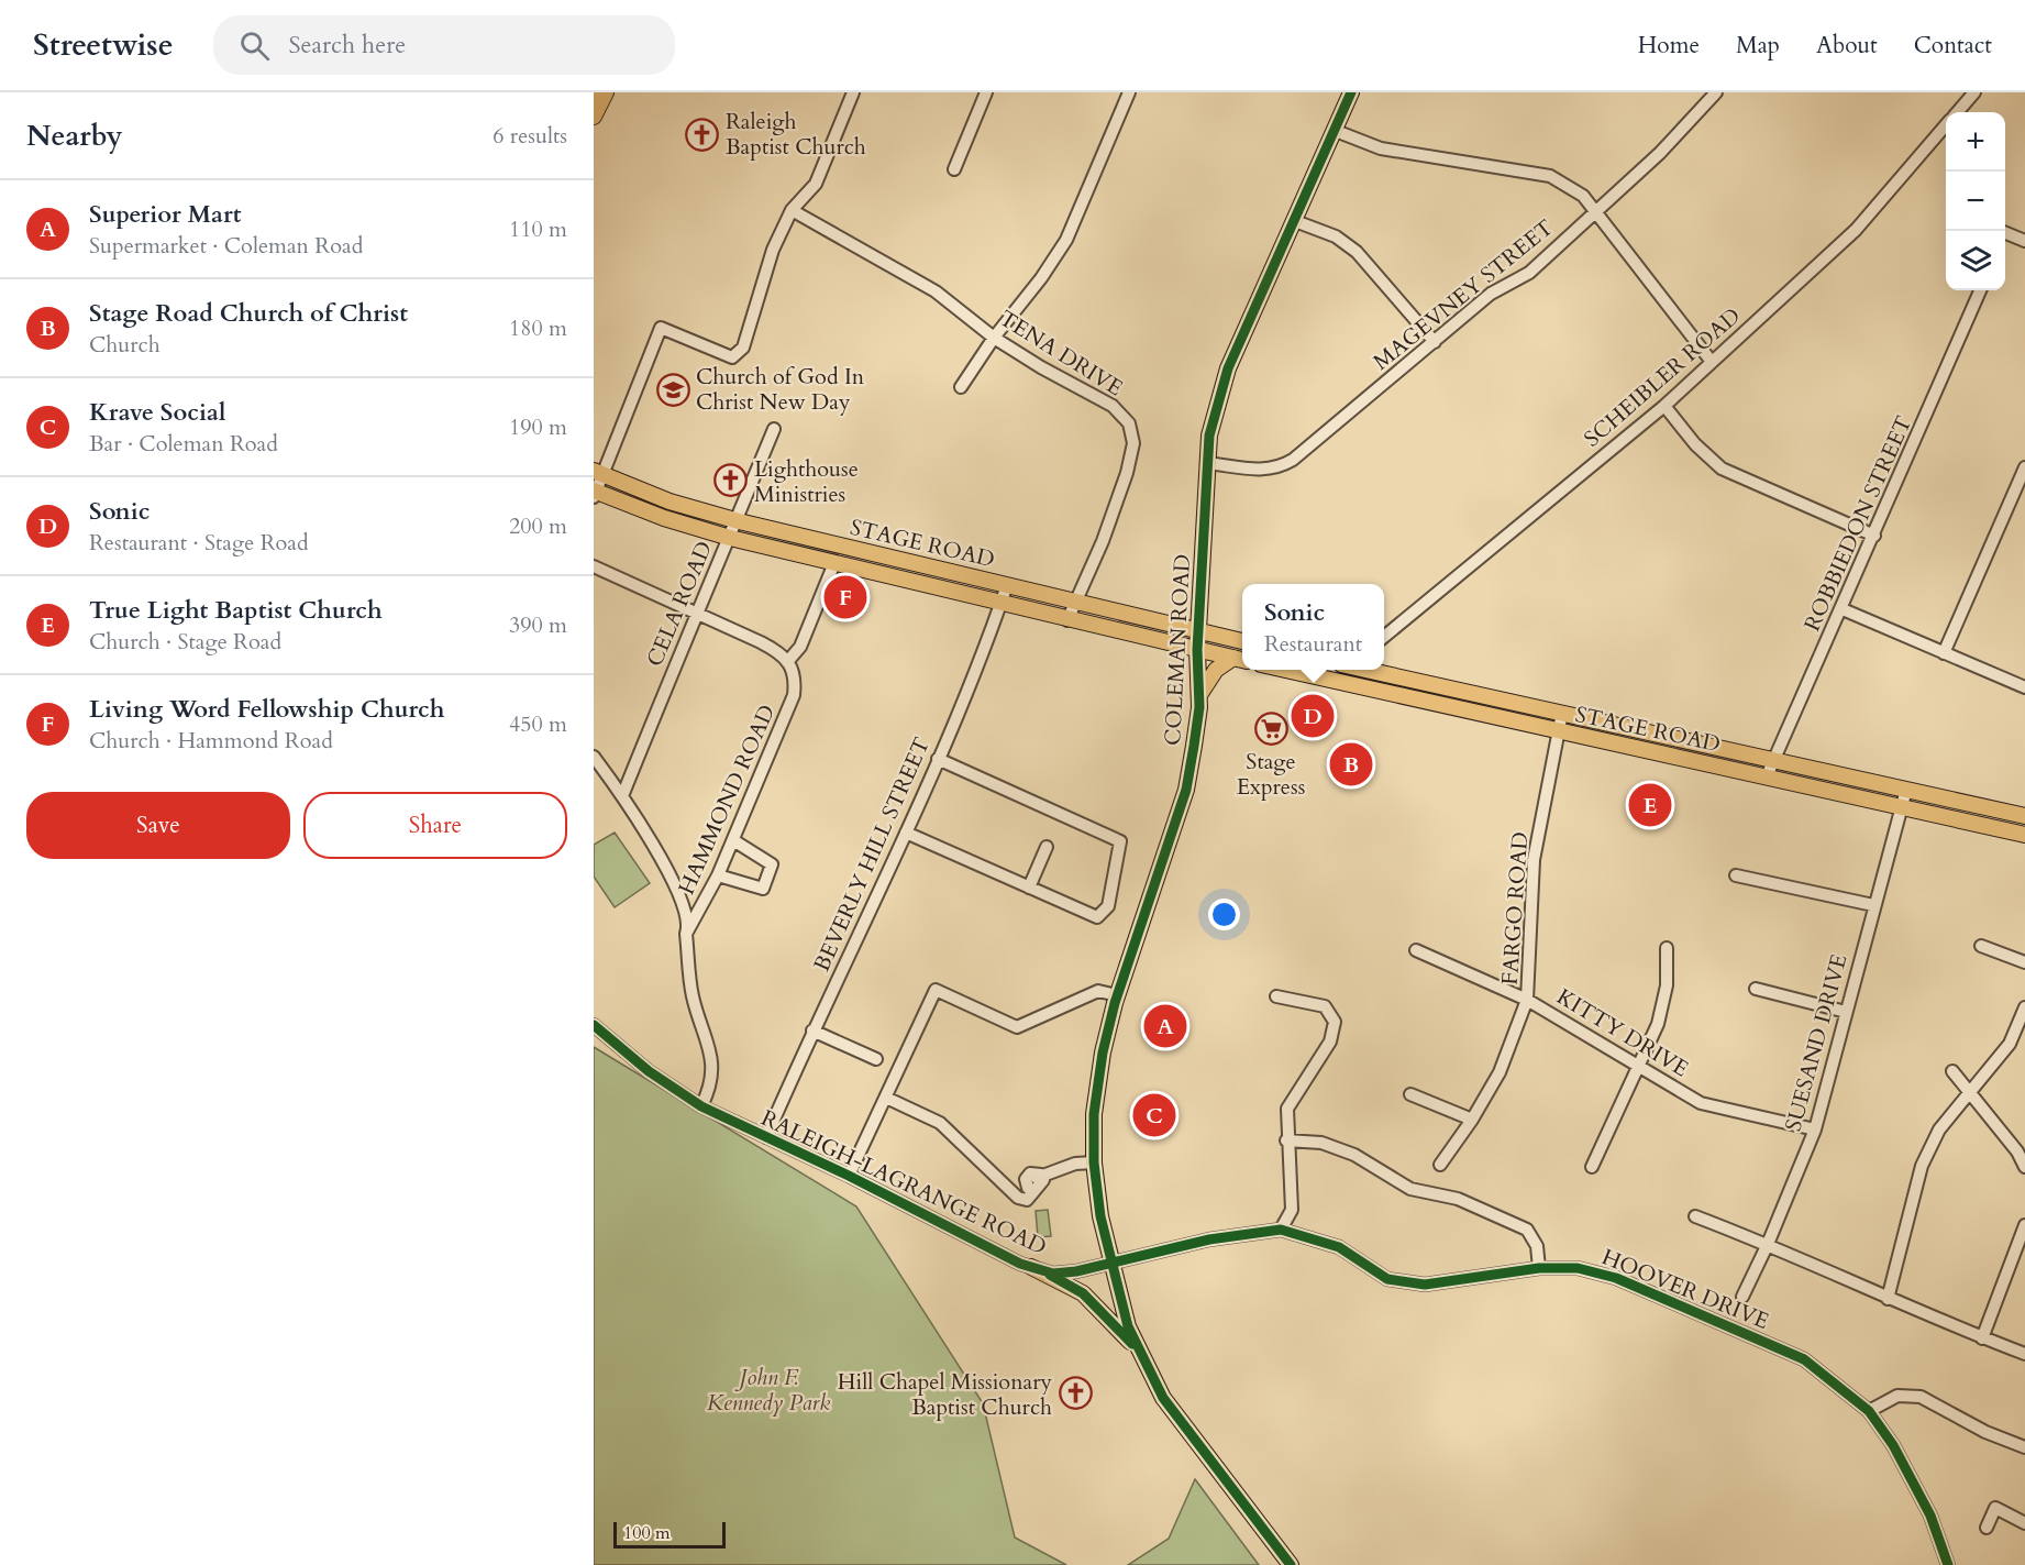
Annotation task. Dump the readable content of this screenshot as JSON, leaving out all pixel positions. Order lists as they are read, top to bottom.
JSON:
{
  "streets": {
    "main road": ["STAGE ROAD", "COLEMAN ROAD"],
    "street": [
      "MAGEVNEY STREET",
      "TENA DRIVE",
      "SCHEIBLER ROAD",
      "ROBBIEDON STREET",
      "CELA ROAD",
      "HAMMOND ROAD",
      "BEVERLY HILL STREET",
      "FARGO ROAD",
      "KITTY DRIVE",
      "SUESAND DRIVE",
      "RALEIGH-LAGRANGE ROAD",
      "HOOVER DRIVE"
    ]
  },
  "crossings": [
    ["MAGEVNEY STREET", "COLEMAN ROAD"],
    ["TENA DRIVE", "STAGE ROAD"],
    ["ROBBIEDON STREET", "STAGE ROAD"],
    ["STAGE ROAD", "CELA ROAD"],
    ["STAGE ROAD", "COLEMAN ROAD"],
    ["STAGE ROAD", "BEVERLY HILL STREET"],
    ["STAGE ROAD", "FARGO ROAD"],
    ["STAGE ROAD", "SUESAND DRIVE"],
    ["COLEMAN ROAD", "RALEIGH-LAGRANGE ROAD"],
    ["COLEMAN ROAD", "HOOVER DRIVE"],
    ["BEVERLY HILL STREET", "RALEIGH-LAGRANGE ROAD"],
    ["FARGO ROAD", "KITTY DRIVE"],
    ["KITTY DRIVE", "SUESAND DRIVE"],
    ["RALEIGH-LAGRANGE ROAD", "HOOVER DRIVE"]
  ],
  "parks": ["John F. Kennedy Park"],
  "places": {
    "church": ["Raleigh Baptist Church", "Lighthouse Ministries", "Hill Chapel Missionary Baptist Church"],
    "school or university": ["Church of God In Christ New Day"],
    "supermarket": ["Stage Express"]
  },
  "scale_bar": "100 m",
  "page": {
    "header": "Streetwise",
    "search": "Search here",
    "nav": [
      "Home",
      "Map",
      "About",
      "Contact"
    ],
    "heading": ["Nearby", "6 results"],
    "map_buttons": ["+", "−"],
    "list": [
      {
        "mark": "A",
        "name": "Superior Mart",
        "note": "Supermarket · Coleman Road",
        "value": "110 m"
      },
      {
        "mark": "B",
        "name": "Stage Road Church of Christ",
        "note": "Church",
        "value": "180 m"
      },
      {
        "mark": "C",
        "name": "Krave Social",
        "note": "Bar · Coleman Road",
        "value": "190 m"
      },
      {
        "mark": "D",
        "name": "Sonic",
        "note": "Restaurant · Stage Road",
        "value": "200 m"
      },
      {
        "mark": "E",
        "name": "True Light Baptist Church",
        "note": "Church · Stage Road",
        "value": "390 m"
      },
      {
        "mark": "F",
        "name": "Living Word Fellowship Church",
        "note": "Church · Hammond Road",
        "value": "450 m"
      }
    ],
    "pins": [
      "F",
      "D",
      "B",
      "E",
      "A",
      "C"
    ],
    "popup": ["Sonic", "Restaurant"],
    "buttons": ["Save", "Share"],
    "scale": "100 m"
  }
}
